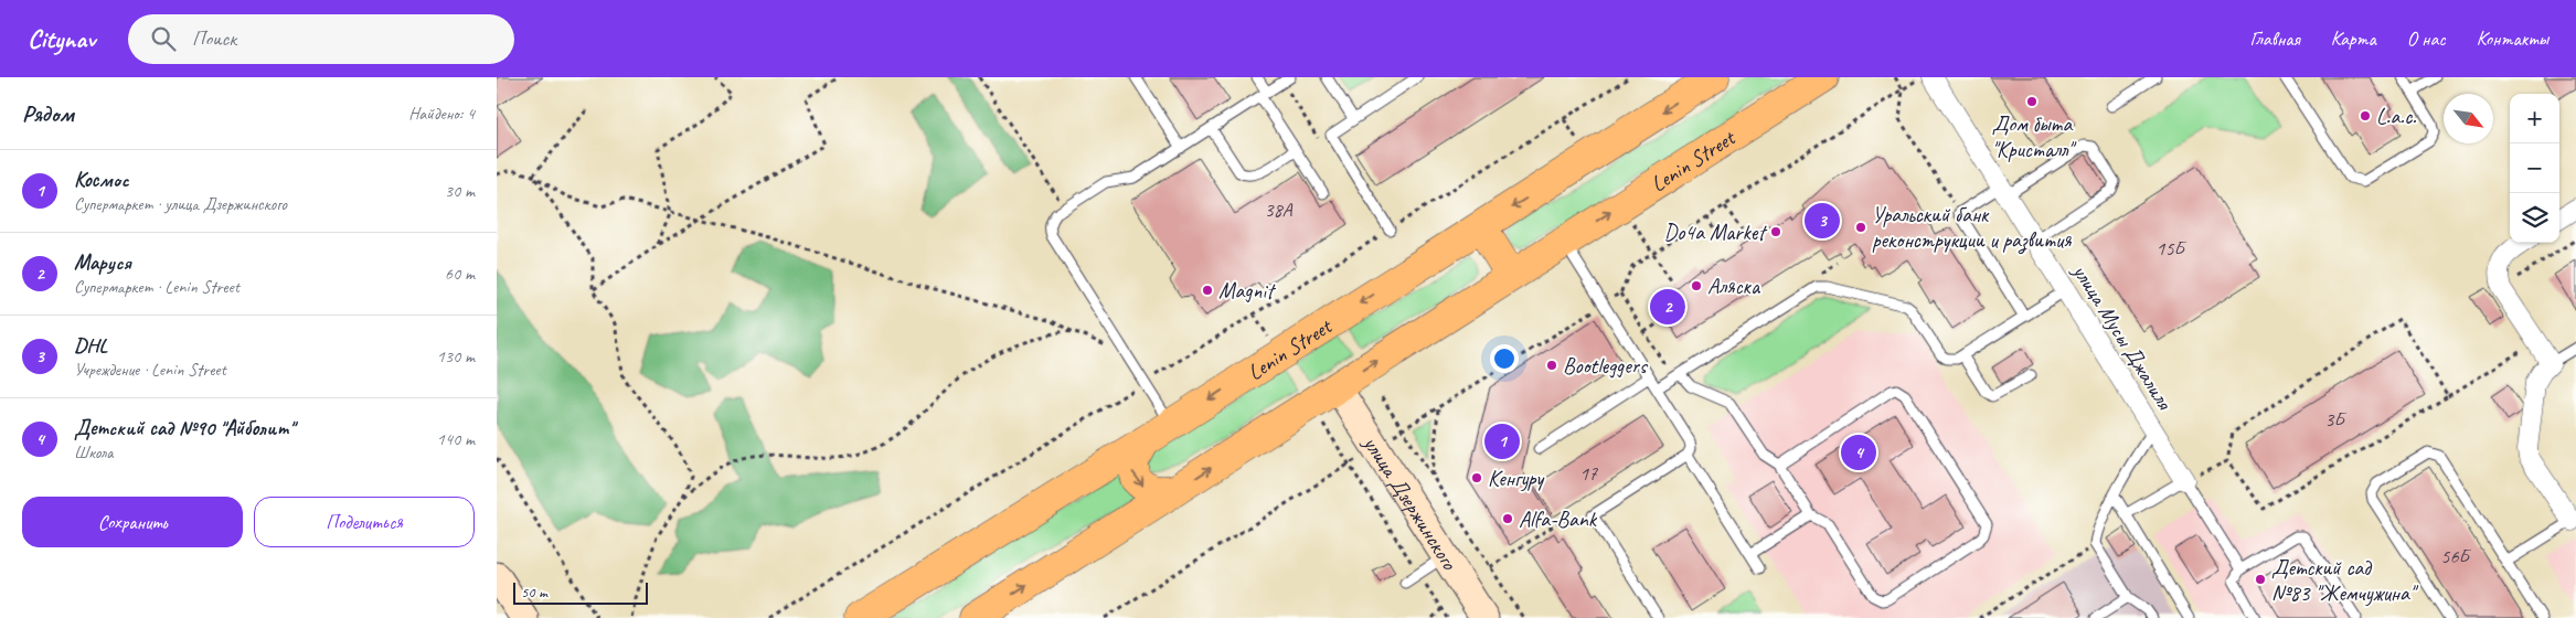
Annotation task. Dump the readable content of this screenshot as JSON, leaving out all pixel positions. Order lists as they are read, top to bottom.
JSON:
{
  "streets": {
    "main road": ["Lenin Street"],
    "street": ["улица Мусы Джалиля", "улица Дзержинского"]
  },
  "crossings": [
    ["Lenin Street", "улица Дзержинского"]
  ],
  "places": [
    "Дом быта \"Кристалл\"",
    "L.a.c.",
    "Уральский банк реконструкции и развития",
    "Do4a Market",
    "Аляска",
    "Magnit",
    "Bootleggers",
    "Кенгуру",
    "Alfa-Bank",
    "Детский сад №83 \"Жемчужина\""
  ],
  "house_numbers": [
    "38А",
    "15Б",
    "3Б",
    "17",
    "56Б"
  ],
  "scale_bar": "50 m",
  "north": "bottom right",
  "page": {
    "header": "Citynav",
    "search": "Поиск",
    "nav": [
      "Главная",
      "Карта",
      "О нас",
      "Контакты"
    ],
    "heading": ["Рядом", "Найдено: 4"],
    "map_buttons": ["+", "−"],
    "list": [
      {
        "mark": "1",
        "name": "Космос",
        "note": "Супермаркет · улица Дзержинского",
        "value": "30 m"
      },
      {
        "mark": "2",
        "name": "Маруся",
        "note": "Супермаркет · Lenin Street",
        "value": "60 m"
      },
      {
        "mark": "3",
        "name": "DHL",
        "note": "Учреждение · Lenin Street",
        "value": "130 m"
      },
      {
        "mark": "4",
        "name": "Детский сад №90 \"Айболит\"",
        "note": "Школа",
        "value": "140 m"
      }
    ],
    "pins": [
      "3",
      "2",
      "1",
      "4"
    ],
    "buttons": ["Сохранить", "Поделиться"],
    "scale": "50 m"
  }
}
